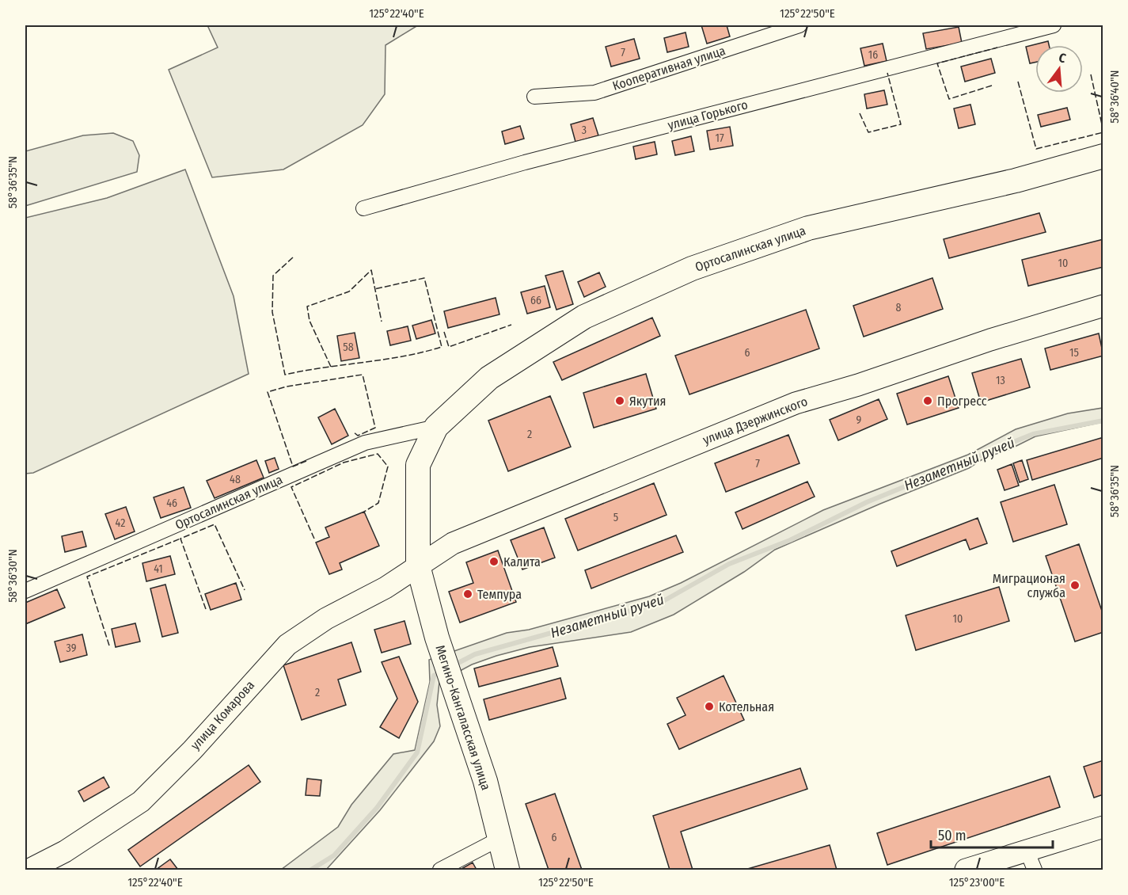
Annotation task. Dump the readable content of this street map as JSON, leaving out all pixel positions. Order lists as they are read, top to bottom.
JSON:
{
  "streets": {
    "main road": ["Ортосалинская улица", "Мегино-Кангаласская улица"],
    "street": [
      "Кооперативная улица",
      "улица Горького",
      "улица Дзержинского",
      "улица Комарова"
    ]
  },
  "crossings": [
    ["Ортосалинская улица", "улица Дзержинского"],
    ["Ортосалинская улица", "улица Комарова"],
    ["Ортосалинская улица", "Мегино-Кангаласская улица"],
    ["улица Дзержинского", "улица Комарова"],
    ["улица Дзержинского", "Мегино-Кангаласская улица"],
    ["улица Комарова", "Мегино-Кангаласская улица"]
  ],
  "water": ["Незаметный ручей"],
  "places": [
    "Якутия",
    "Прогресс",
    "Калита",
    "Миграционая служба",
    "Темпура",
    "Котельная"
  ],
  "house_numbers": [
    "7",
    "16",
    "3",
    "17",
    "10",
    "66",
    "8",
    "58",
    "6",
    "15",
    "13",
    "9",
    "2",
    "7",
    "48",
    "46",
    "5",
    "42",
    "41",
    "10",
    "39",
    "2",
    "6"
  ],
  "scale_bar": "50 m",
  "north": "top",
  "coordinates": [
    "125°22'40\"E",
    "125°22'50\"E",
    "58°36'40\"N",
    "58°36'35\"N",
    "58°36'30\"N",
    "125°23'00\"E"
  ]
}
